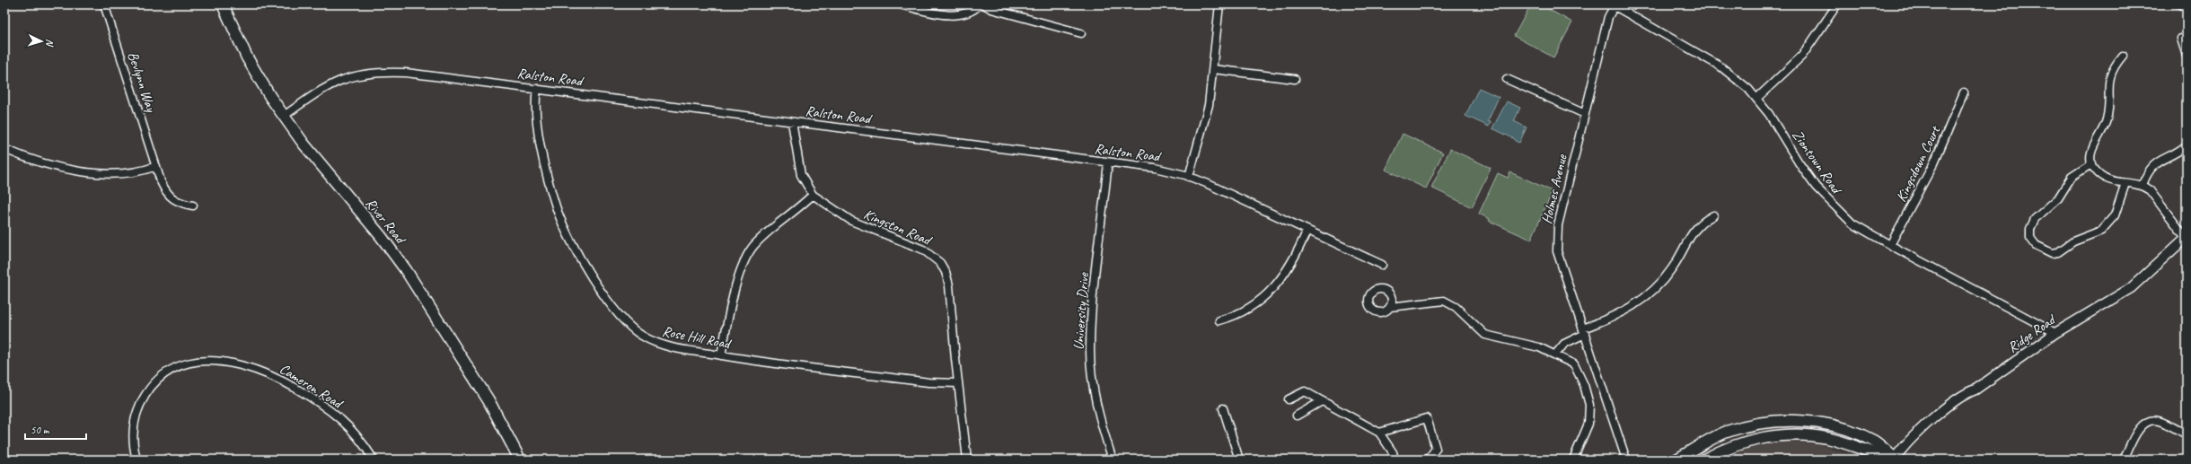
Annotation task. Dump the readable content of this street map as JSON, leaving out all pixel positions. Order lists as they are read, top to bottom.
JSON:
{
  "streets": {
    "main road": ["River Road"],
    "street": [
      "Ralston Road",
      "Bevlynn Way",
      "Ziontown Road",
      "Kingsdown Court",
      "Holmes Avenue",
      "Kingston Road",
      "University Drive",
      "Ridge Road",
      "Rose Hill Road",
      "Cameron Road"
    ]
  },
  "crossings": [
    ["Ralston Road", "River Road"],
    ["Ralston Road", "Kingston Road"],
    ["Ralston Road", "University Drive"],
    ["Ralston Road", "Rose Hill Road"],
    ["Ziontown Road", "Kingsdown Court"],
    ["Ziontown Road", "Holmes Avenue"],
    ["Ziontown Road", "Ridge Road"],
    ["Kingston Road", "Rose Hill Road"]
  ],
  "scale_bar": "50 m",
  "north": "right"
}
